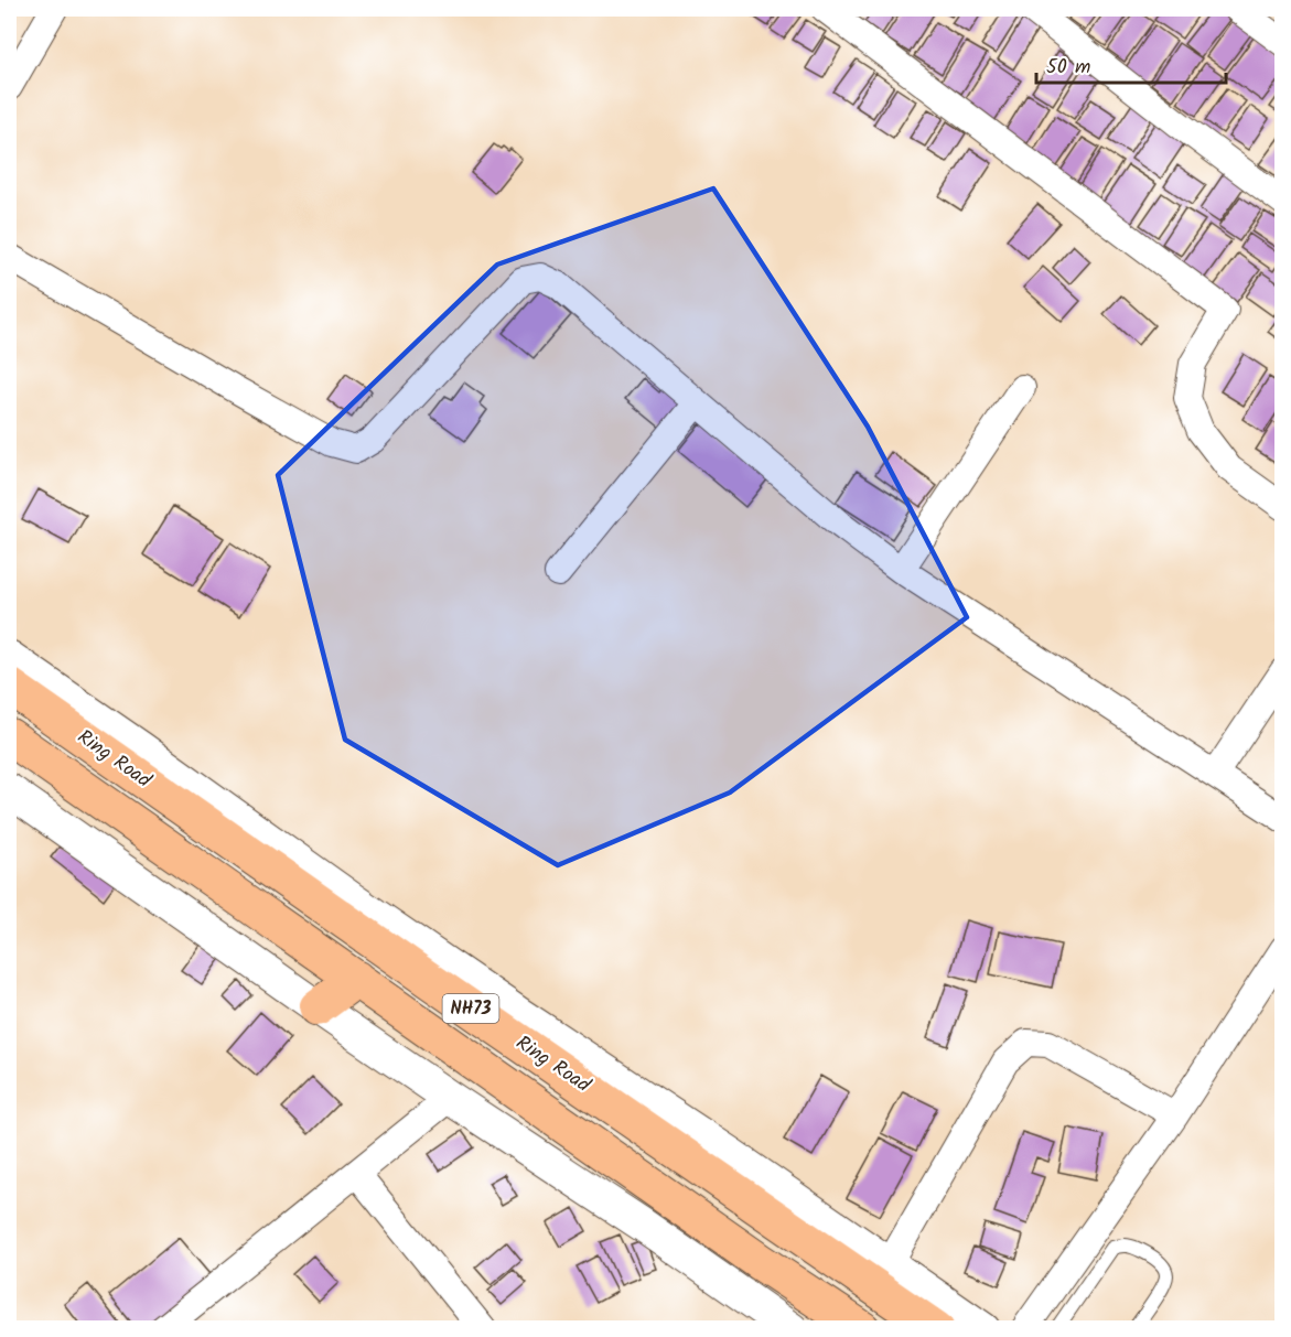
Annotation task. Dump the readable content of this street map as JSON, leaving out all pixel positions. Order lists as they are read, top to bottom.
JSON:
{
  "streets": {
    "highway": ["Ring Road", "NH73"]
  },
  "scale_bar": "50 m"
}
